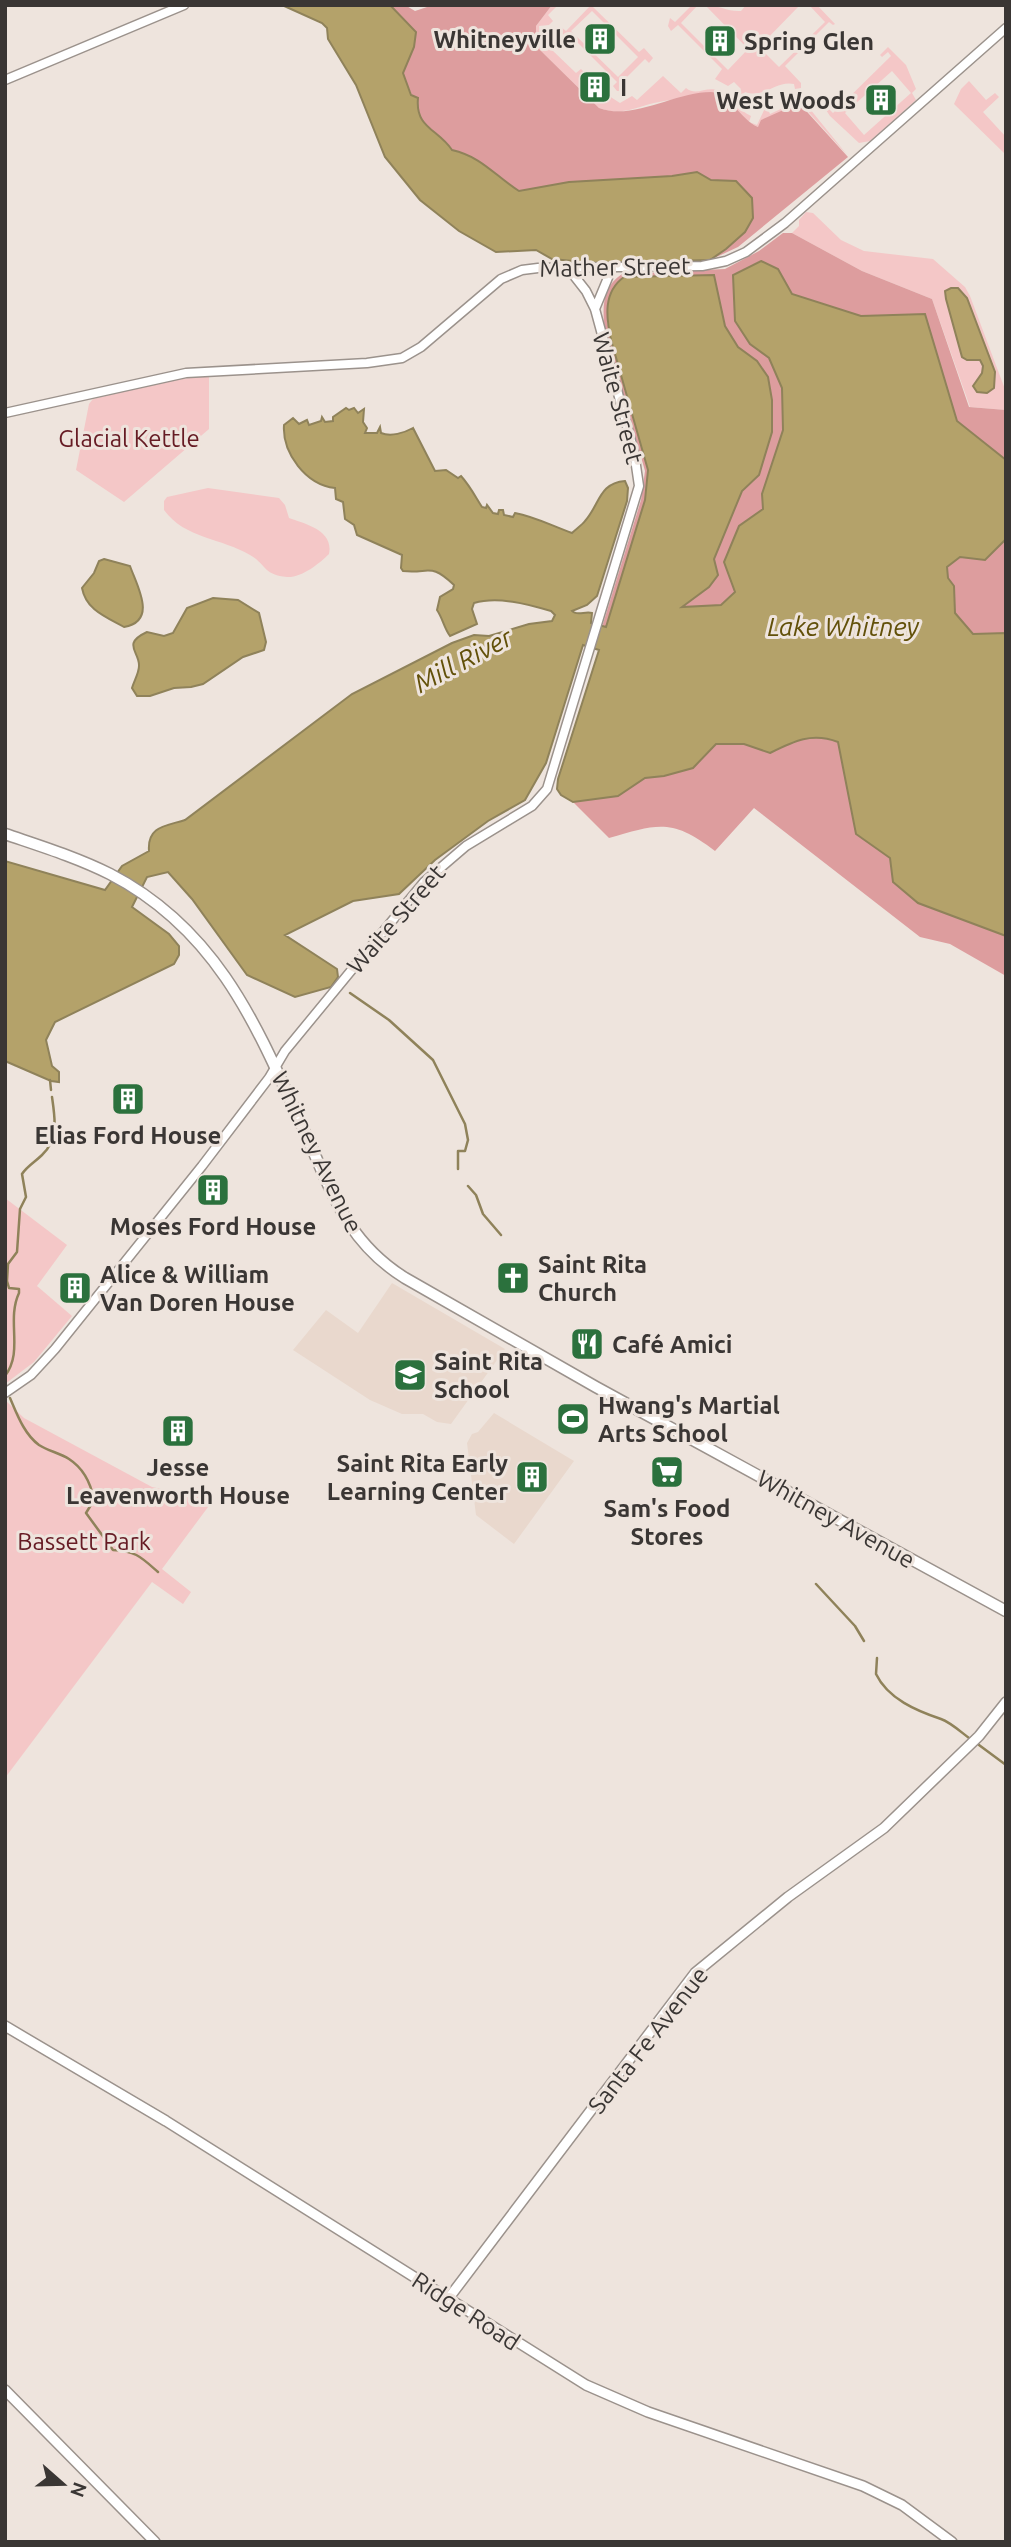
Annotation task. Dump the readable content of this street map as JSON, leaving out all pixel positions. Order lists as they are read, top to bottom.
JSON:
{
  "streets": {
    "main road": ["Whitney Avenue", "Santa Fe Avenue", "Ridge Road"],
    "street": ["Mather Street", "Waite Street"]
  },
  "crossings": [
    ["Mather Street", "Waite Street"],
    ["Waite Street", "Whitney Avenue"],
    ["Santa Fe Avenue", "Ridge Road"]
  ],
  "water": ["Lake Whitney", "Mill River"],
  "parks": ["Glacial Kettle", "Bassett Park"],
  "places": {
    "building": [
      "Whitneyville",
      "Spring Glen",
      "I",
      "West Woods",
      "Elias Ford House",
      "Moses Ford House",
      "Alice & William Van Doren House",
      "Jesse Leavenworth House",
      "Saint Rita Early Learning Center"
    ],
    "church": ["Saint Rita Church"],
    "restaurant": ["Café Amici"],
    "school or university": ["Saint Rita School"],
    "sports": ["Hwang's Martial Arts School"],
    "supermarket": ["Sam's Food Stores"]
  },
  "north": "right"
}
